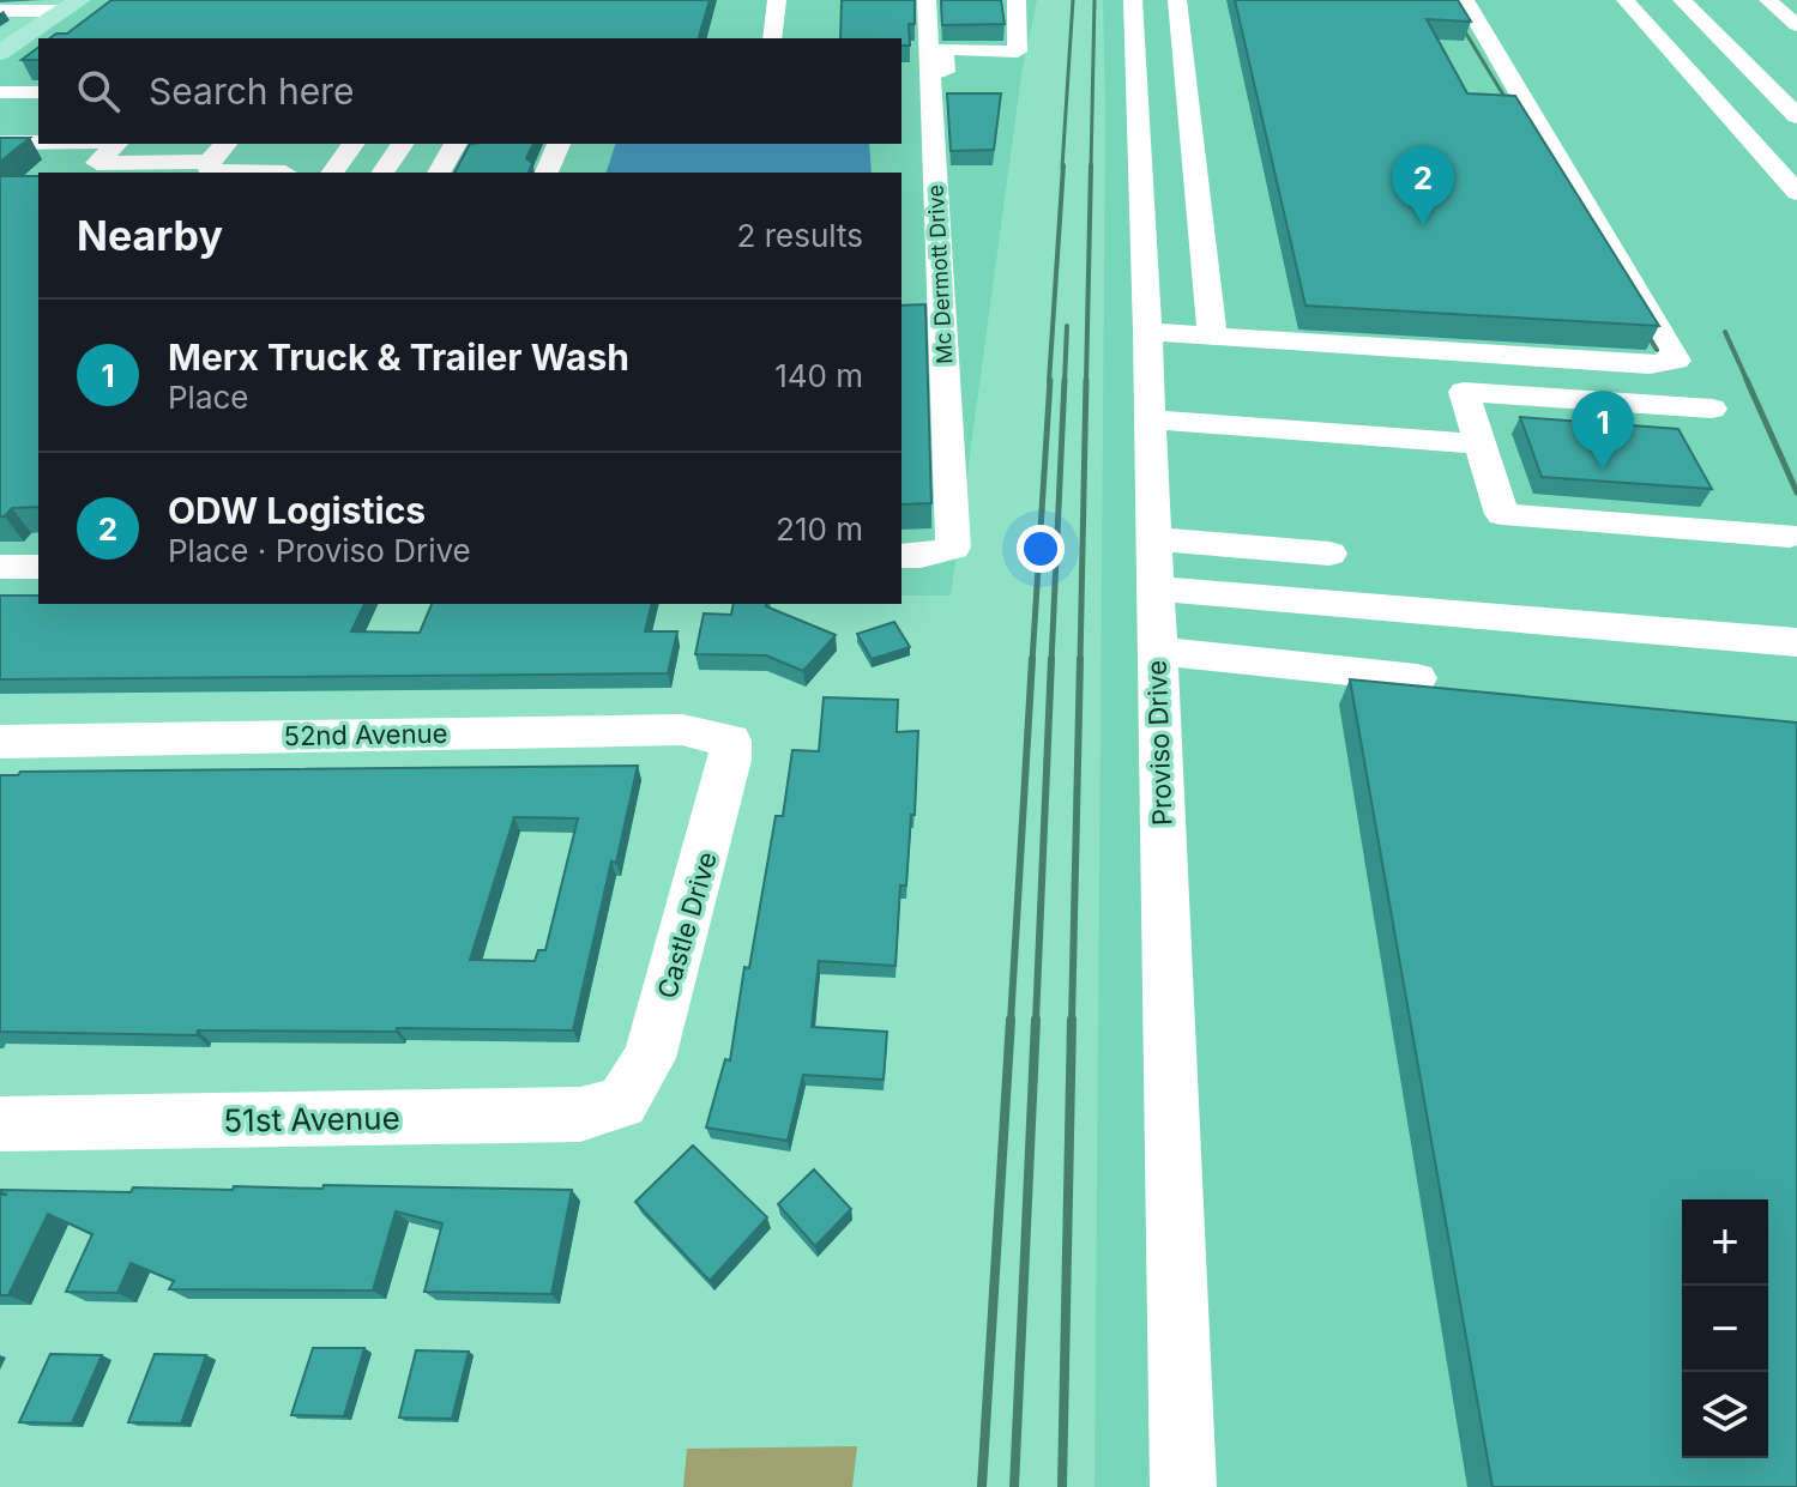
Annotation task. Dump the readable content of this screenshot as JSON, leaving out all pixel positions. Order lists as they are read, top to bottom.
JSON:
{
  "streets": {
    "street": [
      "Mc Dermott Drive",
      "52nd Avenue",
      "Proviso Drive",
      "Castle Drive",
      "51st Avenue"
    ]
  },
  "crossings": [
    ["52nd Avenue", "Castle Drive"],
    ["Castle Drive", "51st Avenue"]
  ],
  "page": {
    "search": "Search here",
    "pins": ["2", "1"],
    "heading": ["Nearby", "2 results"],
    "list": [
      {
        "mark": "1",
        "name": "Merx Truck & Trailer Wash",
        "note": "Place",
        "value": "140 m"
      },
      {
        "mark": "2",
        "name": "ODW Logistics",
        "note": "Place · Proviso Drive",
        "value": "210 m"
      }
    ],
    "map_buttons": ["+", "−"]
  }
}
